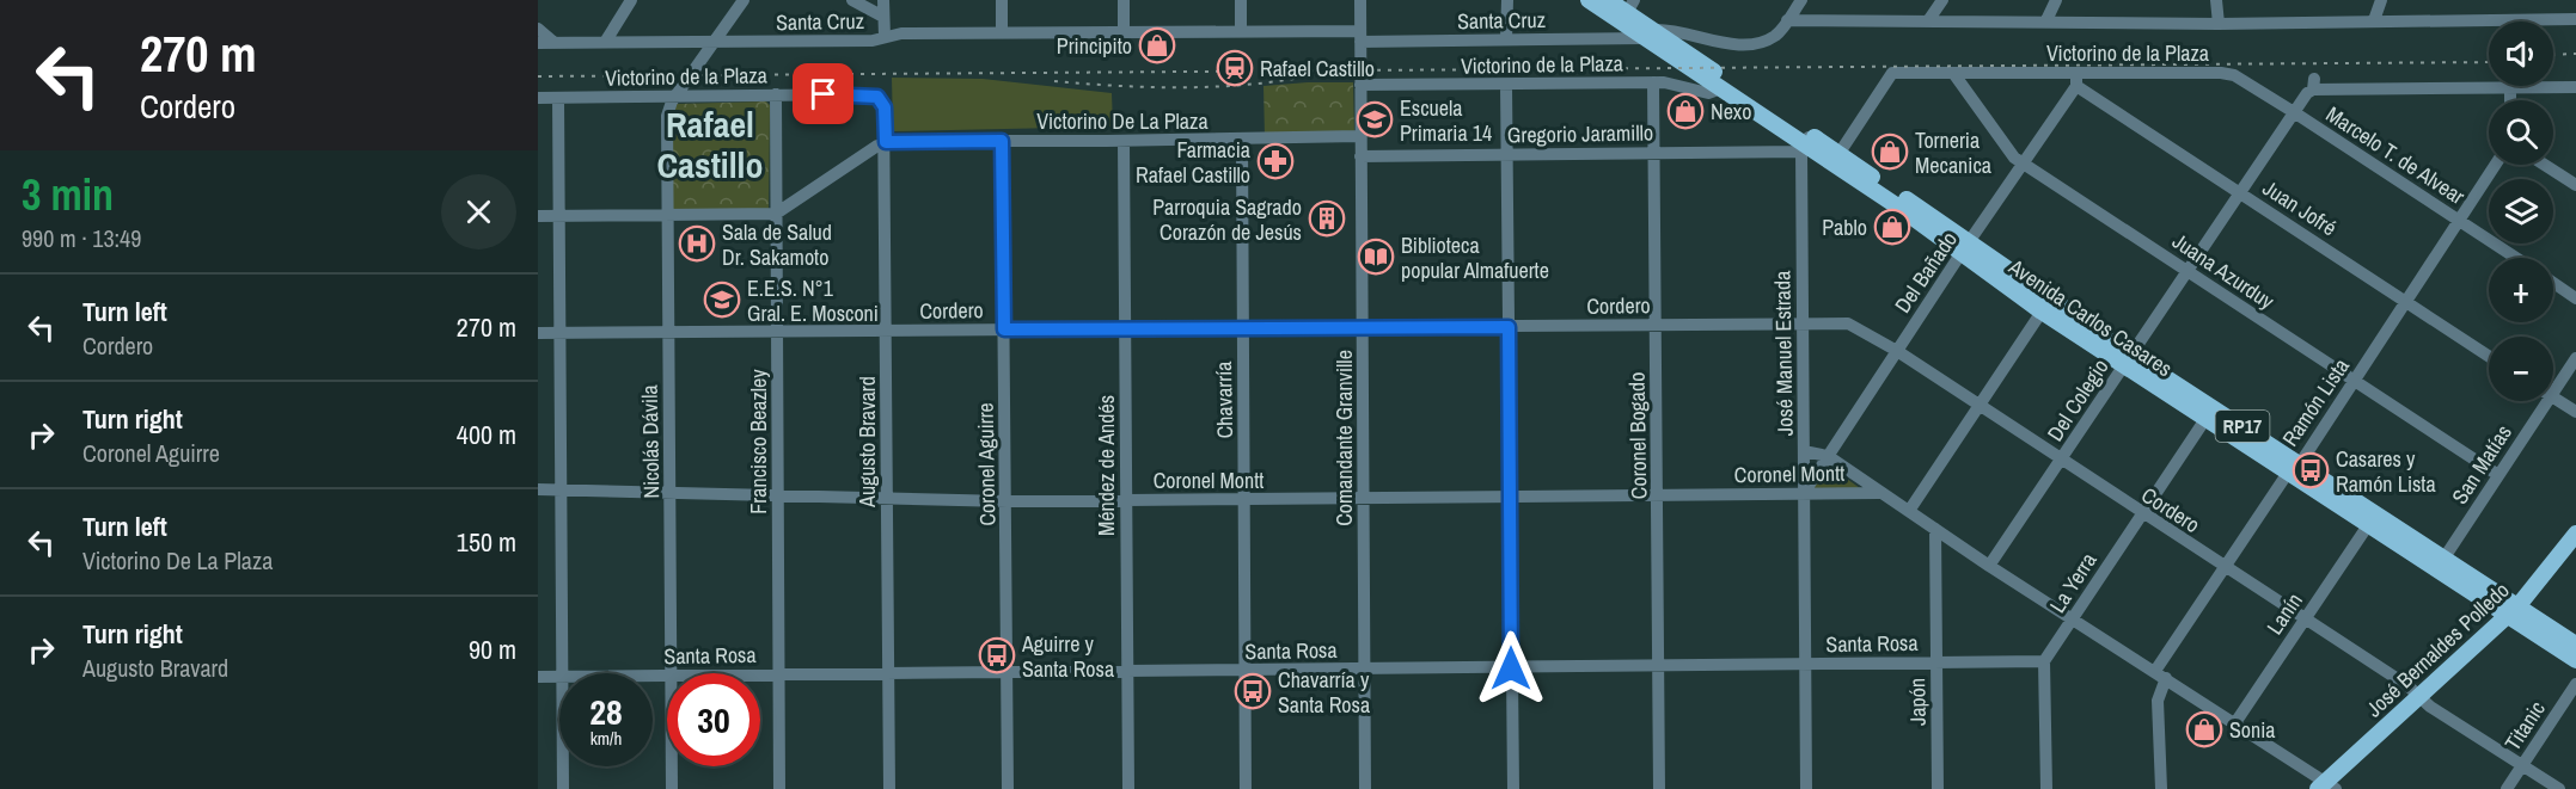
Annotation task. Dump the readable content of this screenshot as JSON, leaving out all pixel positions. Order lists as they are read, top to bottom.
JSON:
{
  "streets": {
    "main road": ["Avenida Carlos Casares", "RP17", "José Bernaldes Polledo"],
    "street": [
      "Santa Cruz",
      "Victorino de la Plaza",
      "Victorino De La Plaza",
      "Gregorio Jaramillo",
      "Marcelo T. de Alvear",
      "Juan Jofré",
      "Juana Azurduy",
      "Del Bañado",
      "Cordero",
      "José Manuel Estrada",
      "Chavarría",
      "Del Colegio",
      "Ramón Lista",
      "Coronel Bogado",
      "Comandante Granville",
      "Nicolás Dávila",
      "Francisco Beazley",
      "Augusto Bravard",
      "Coronel Aguirre",
      "San Matías",
      "Méndez de Andés",
      "Coronel Montt",
      "La Yerra",
      "Lanín",
      "Santa Rosa",
      "Japón",
      "Titanic"
    ]
  },
  "crossings": [
    ["Santa Cruz", "Avenida Carlos Casares"],
    ["Santa Cruz", "Comandante Granville"],
    ["Victorino de la Plaza", "Marcelo T. de Alvear"],
    ["Victorino de la Plaza", "Juan Jofré"],
    ["Victorino de la Plaza", "Juana Azurduy"],
    ["Victorino de la Plaza", "Del Bañado"],
    ["Victorino de la Plaza", "Avenida Carlos Casares"],
    ["Victorino de la Plaza", "Coronel Bogado"],
    ["Victorino de la Plaza", "Comandante Granville"],
    ["Victorino de la Plaza", "Nicolás Dávila"],
    ["Victorino de la Plaza", "Francisco Beazley"],
    ["Victorino de la Plaza", "Augusto Bravard"],
    ["Victorino De La Plaza", "Chavarría"],
    ["Victorino De La Plaza", "Comandante Granville"],
    ["Victorino De La Plaza", "Augusto Bravard"],
    ["Victorino De La Plaza", "Coronel Aguirre"],
    ["Victorino De La Plaza", "Méndez de Andés"],
    ["Gregorio Jaramillo", "Avenida Carlos Casares"],
    ["Gregorio Jaramillo", "José Manuel Estrada"],
    ["Gregorio Jaramillo", "Coronel Bogado"],
    ["Gregorio Jaramillo", "Comandante Granville"],
    ["Marcelo T. de Alvear", "Del Colegio"],
    ["Marcelo T. de Alvear", "Ramón Lista"],
    ["Juan Jofré", "Del Bañado"],
    ["Juan Jofré", "Del Colegio"],
    ["Juan Jofré", "Ramón Lista"],
    ["Juana Azurduy", "Del Bañado"],
    ["Juana Azurduy", "Del Colegio"],
    ["Juana Azurduy", "Ramón Lista"],
    ["Juana Azurduy", "San Matías"],
    ["Del Bañado", "Cordero"],
    ["Del Bañado", "Avenida Carlos Casares"],
    ["Del Bañado", "José Manuel Estrada"],
    ["Del Bañado", "Coronel Montt"],
    ["Cordero", "José Manuel Estrada"],
    ["Cordero", "Chavarría"],
    ["Cordero", "Del Colegio"],
    ["Cordero", "Ramón Lista"],
    ["Cordero", "Coronel Bogado"],
    ["Cordero", "Comandante Granville"],
    ["Cordero", "Nicolás Dávila"],
    ["Cordero", "Francisco Beazley"],
    ["Cordero", "Augusto Bravard"],
    ["Cordero", "Coronel Aguirre"],
    ["Cordero", "Méndez de Andés"],
    ["Cordero", "La Yerra"],
    ["Cordero", "Lanín"],
    ["Cordero", "José Bernaldes Polledo"],
    ["Cordero", "Titanic"],
    ["Avenida Carlos Casares", "José Manuel Estrada"],
    ["Avenida Carlos Casares", "Del Colegio"],
    ["Avenida Carlos Casares", "Ramón Lista"],
    ["Avenida Carlos Casares", "San Matías"],
    ["Avenida Carlos Casares", "La Yerra"],
    ["Avenida Carlos Casares", "Lanín"],
    ["Avenida Carlos Casares", "José Bernaldes Polledo"],
    ["José Manuel Estrada", "Coronel Montt"],
    ["José Manuel Estrada", "Santa Rosa"],
    ["Chavarría", "Coronel Montt"],
    ["Chavarría", "Santa Rosa"],
    ["Del Colegio", "Coronel Montt"],
    ["Ramón Lista", "Coronel Montt"],
    ["Coronel Bogado", "Coronel Montt"],
    ["Coronel Bogado", "Santa Rosa"],
    ["Comandante Granville", "Coronel Montt"],
    ["Comandante Granville", "Santa Rosa"],
    ["Nicolás Dávila", "Coronel Montt"],
    ["Francisco Beazley", "Coronel Montt"],
    ["Francisco Beazley", "Santa Rosa"],
    ["Augusto Bravard", "Coronel Montt"],
    ["Augusto Bravard", "Santa Rosa"],
    ["Coronel Aguirre", "Coronel Montt"],
    ["Coronel Aguirre", "Santa Rosa"],
    ["Méndez de Andés", "Coronel Montt"],
    ["Méndez de Andés", "Santa Rosa"],
    ["Coronel Montt", "La Yerra"],
    ["Coronel Montt", "Lanín"],
    ["Coronel Montt", "José Bernaldes Polledo"],
    ["Coronel Montt", "Japón"],
    ["La Yerra", "Santa Rosa"],
    ["Santa Rosa", "Japón"]
  ],
  "districts": ["Rafael Castillo"],
  "places": {
    "shop": [
      "Principito",
      "Nexo",
      "Torneria Mecanica",
      "Pablo",
      "Sonia"
    ],
    "station": ["Rafael Castillo"],
    "school or university": ["Escuela Primaria 14", "E.E.S. N°1 Gral. E. Mosconi"],
    "pharmacy": ["Farmacia Rafael Castillo"],
    "building": ["Parroquia Sagrado Corazón de Jesús"],
    "hospital": ["Sala de Salud Dr. Sakamoto"],
    "library": ["Biblioteca popular Almafuerte"],
    "bus stop": ["Casares y Ramón Lista", "Aguirre y Santa Rosa", "Chavarría y Santa Rosa"]
  },
  "page": {
    "turn": ["270 m", "Cordero"],
    "map_buttons": ["+", "−"],
    "heading": ["3 min", "990 m · 13:49"],
    "list": [
      {
        "name": "Turn left",
        "note": "Cordero",
        "value": "270 m"
      },
      {
        "name": "Turn right",
        "note": "Coronel Aguirre",
        "value": "400 m"
      },
      {
        "name": "Turn left",
        "note": "Victorino De La Plaza",
        "value": "150 m"
      },
      {
        "name": "Turn right",
        "note": "Augusto Bravard",
        "value": "90 m"
      }
    ],
    "speed": "28 km/h",
    "limit": "30"
  }
}
